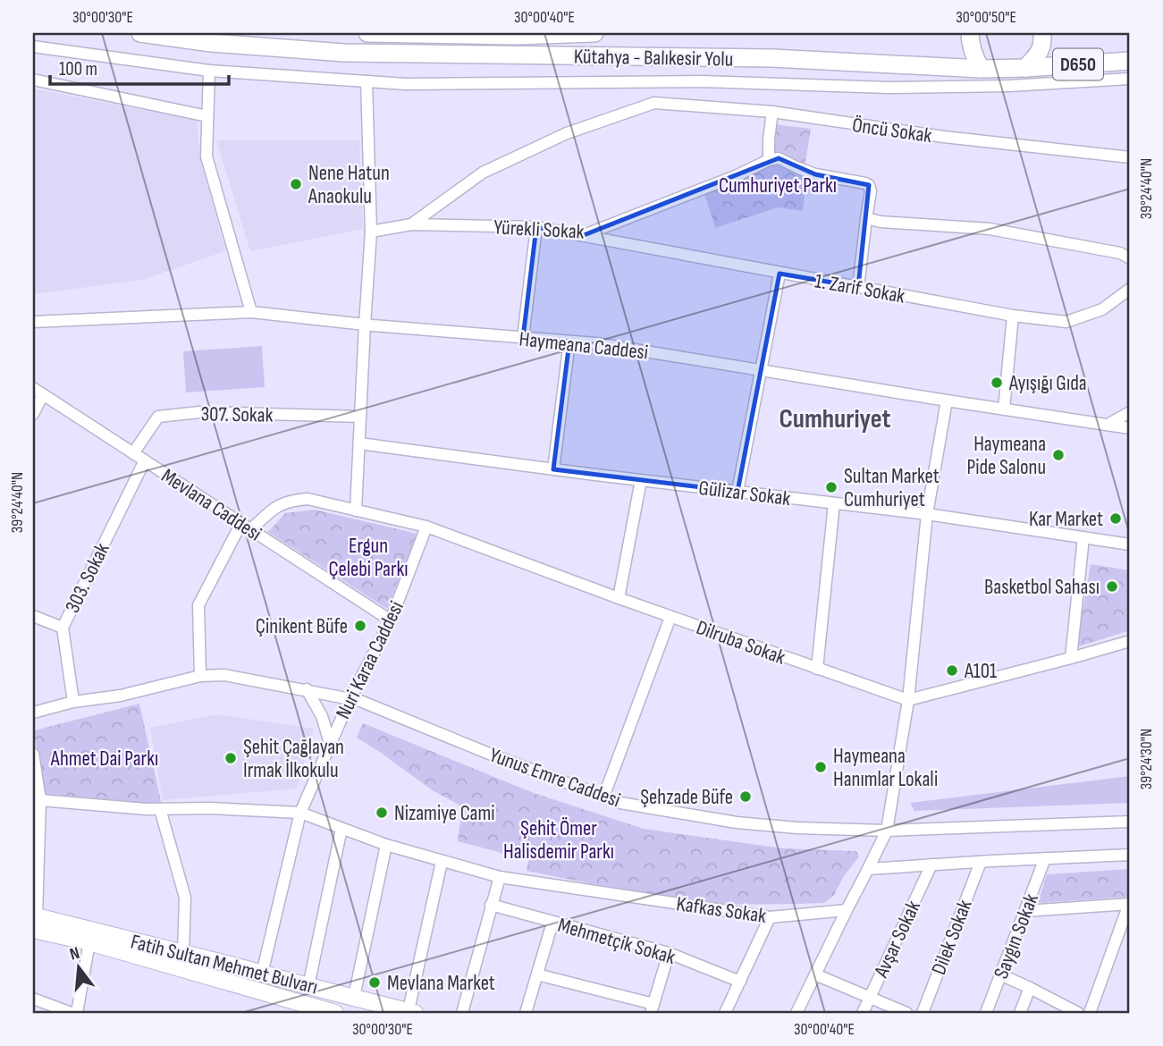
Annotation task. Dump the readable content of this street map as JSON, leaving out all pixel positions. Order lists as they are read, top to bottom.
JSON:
{
  "streets": {
    "highway": ["Kütahya - Balıkesir Yolu", "D650"],
    "main road": ["Fatih Sultan Mehmet Bulvarı"],
    "street": [
      "Öncü Sokak",
      "Yürekli Sokak",
      "1. Zarif Sokak",
      "Haymeana Caddesi",
      "307. Sokak",
      "Gülizar Sokak",
      "Mevlana Caddesi",
      "303. Sokak",
      "Dilruba Sokak",
      "Nuri Karaa Caddesi",
      "Yunus Emre Caddesi",
      "Kafkas Sokak",
      "Saygın Sokak",
      "Dilek Sokak",
      "Avşar Sokak",
      "Mehmetçik Sokak"
    ]
  },
  "crossings": [
    ["Öncü Sokak", "Yürekli Sokak"],
    ["Yürekli Sokak", "1. Zarif Sokak"],
    ["307. Sokak", "Mevlana Caddesi"],
    ["Mevlana Caddesi", "303. Sokak"],
    ["Mevlana Caddesi", "Dilruba Sokak"],
    ["Mevlana Caddesi", "Nuri Karaa Caddesi"],
    ["303. Sokak", "Yunus Emre Caddesi"],
    ["Dilruba Sokak", "Nuri Karaa Caddesi"],
    ["Nuri Karaa Caddesi", "Yunus Emre Caddesi"],
    ["Nuri Karaa Caddesi", "Kafkas Sokak"],
    ["Nuri Karaa Caddesi", "Fatih Sultan Mehmet Bulvarı"]
  ],
  "districts": ["Cumhuriyet"],
  "parks": [
    "Cumhuriyet Parkı",
    "Ergun Çelebi Parkı",
    "Ahmet Dai Parkı",
    "Şehit Ömer Halisdemir Parkı"
  ],
  "places": [
    "Nene Hatun Anaokulu",
    "Ayışığı Gıda",
    "Haymeana Pide Salonu",
    "Sultan Market Cumhuriyet",
    "Kar Market",
    "Basketbol Sahası",
    "Çinikent Büfe",
    "A101",
    "Şehit Çağlayan Irmak İlkokulu",
    "Haymeana Hanımlar Lokali",
    "Şehzade Büfe",
    "Nizamiye Cami",
    "Mevlana Market"
  ],
  "scale_bar": "100 m",
  "north": "top",
  "coordinates": [
    "30°00'30\"E",
    "30°00'40\"E",
    "30°00'50\"E",
    "39°24'40\"N",
    "39°24'30\"N"
  ]
}
